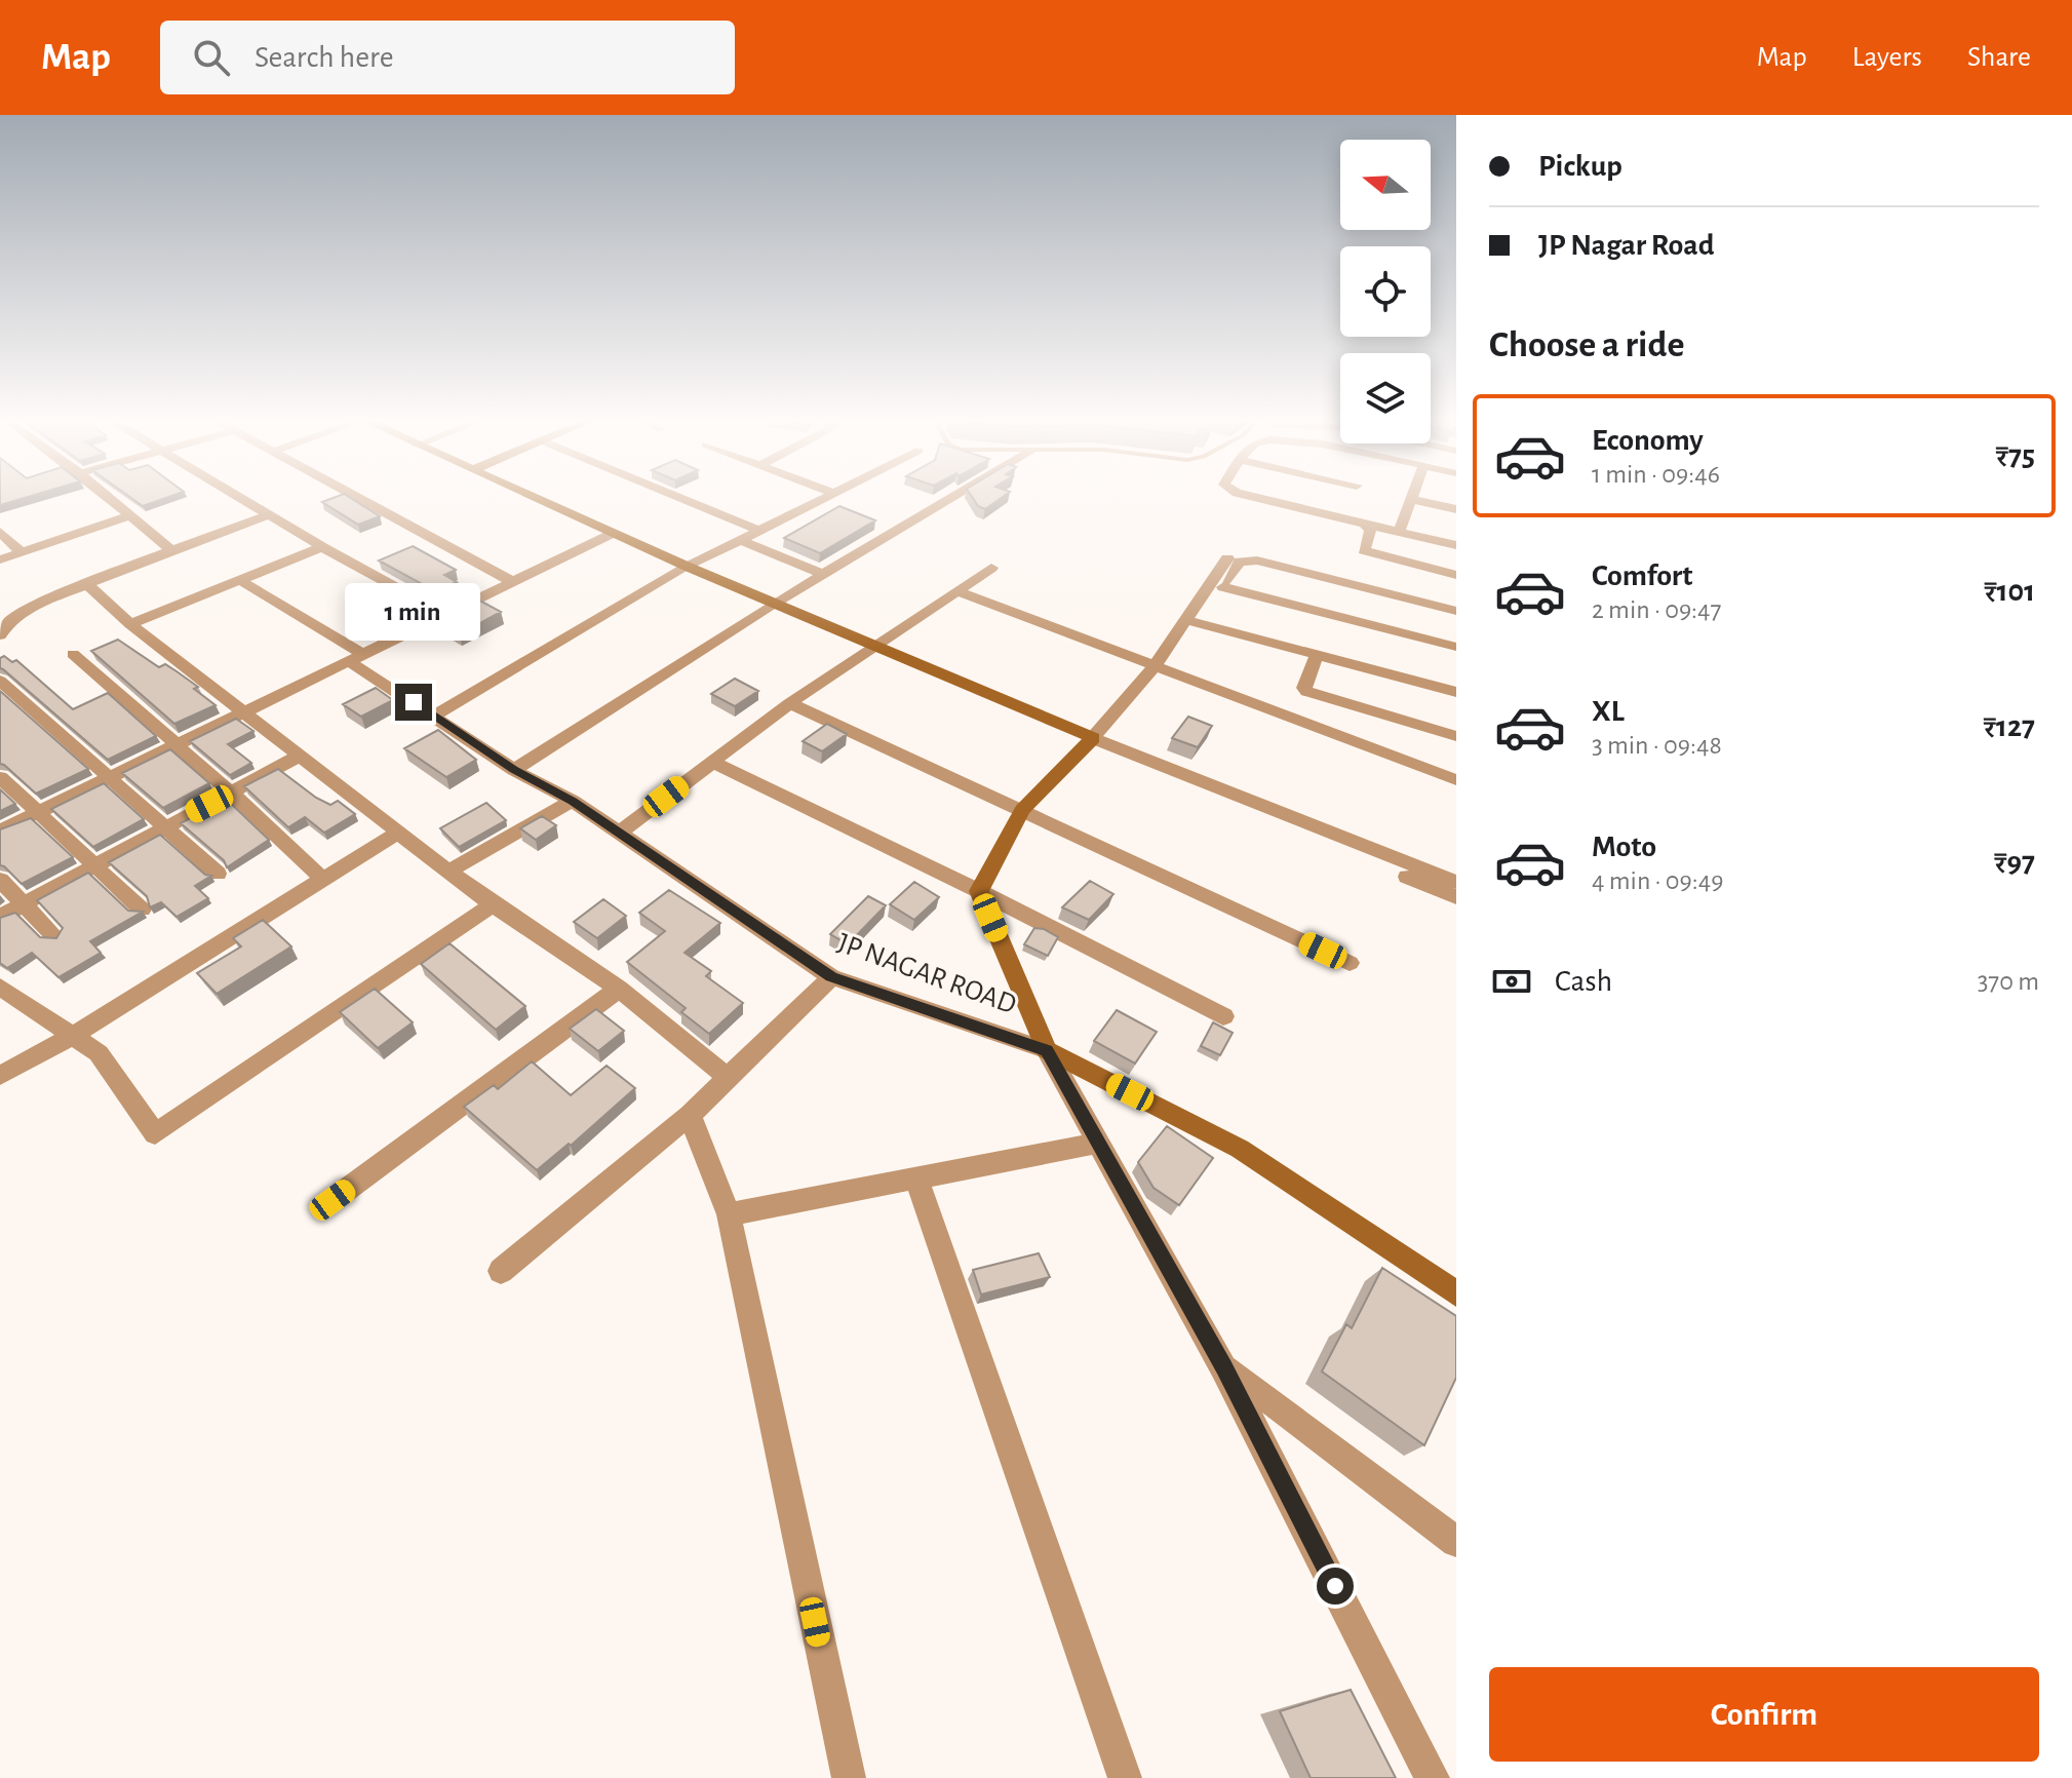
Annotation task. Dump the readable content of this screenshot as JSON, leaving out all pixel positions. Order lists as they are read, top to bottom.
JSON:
{
  "streets": {
    "street": ["JP NAGAR ROAD"]
  },
  "north": "left",
  "page": {
    "header": "Map",
    "search": "Search here",
    "nav": ["Map", "Layers", "Share"],
    "banner": ["Pickup", "JP Nagar Road"],
    "heading": "Choose a ride",
    "list": [
      {
        "name": "Economy",
        "note": "1 min · 09:46",
        "value": "₹75"
      },
      {
        "name": "Comfort",
        "note": "2 min · 09:47",
        "value": "₹101"
      },
      {
        "name": "XL",
        "note": "3 min · 09:48",
        "value": "₹127"
      },
      {
        "name": "Moto",
        "note": "4 min · 09:49",
        "value": "₹97"
      }
    ],
    "bubble": "1 min",
    "pay": ["Cash", "370 m"],
    "buttons": "Confirm"
  }
}
